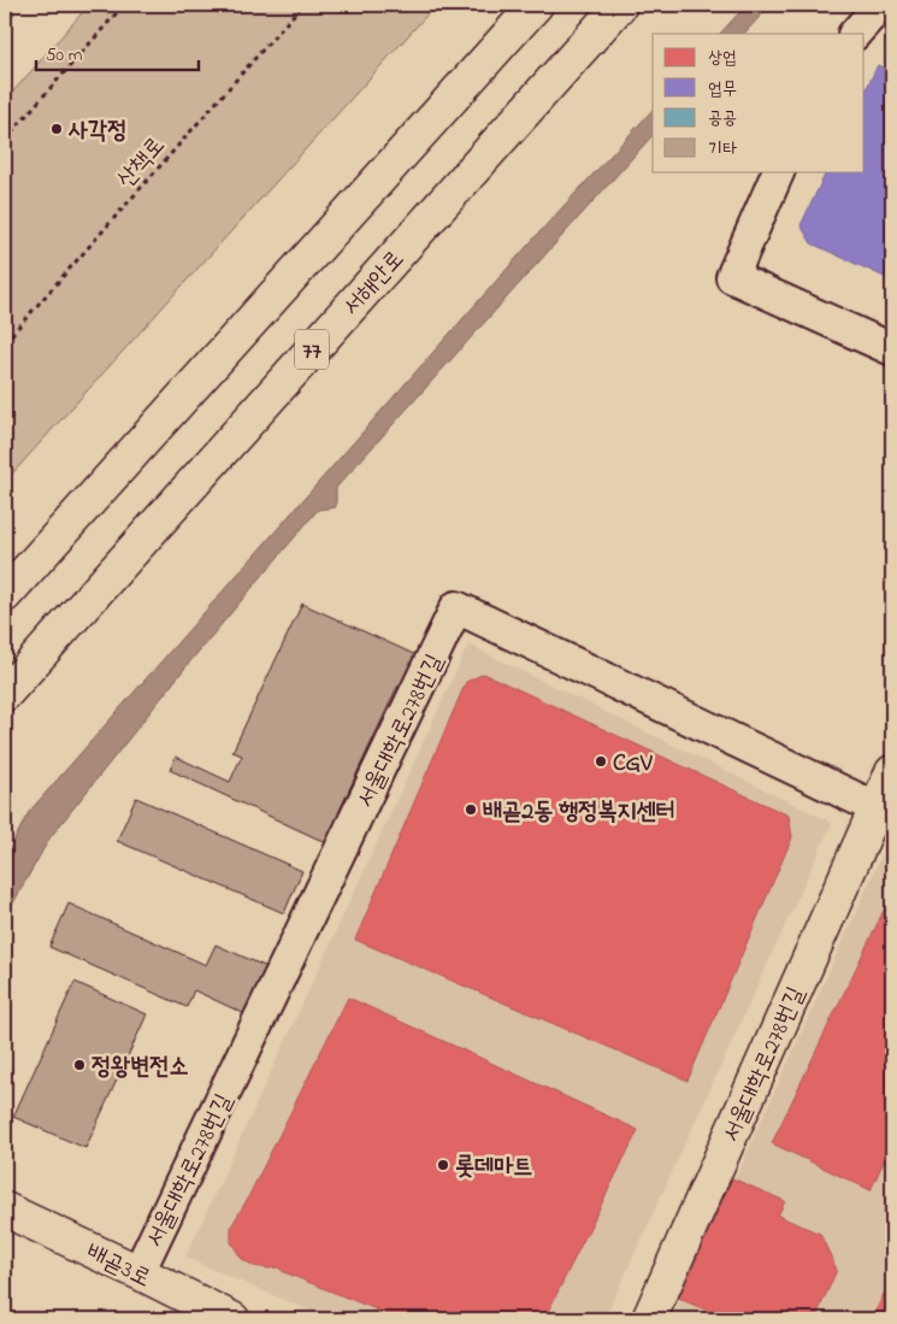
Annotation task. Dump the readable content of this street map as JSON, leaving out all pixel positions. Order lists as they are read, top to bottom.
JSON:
{
  "streets": {
    "main road": [
      "서해안로",
      "77",
      "서울대학로278번길",
      "배곧3로"
    ],
    "path": ["산책로"]
  },
  "crossings": [
    ["서울대학로278번길", "배곧3로"]
  ],
  "places": [
    "사각정",
    "CGV",
    "배곧2동 행정복지센터",
    "정왕변전소",
    "롯데마트"
  ],
  "legend": [
    "상업",
    "업무",
    "공공",
    "기타"
  ],
  "scale_bar": "50 m"
}
